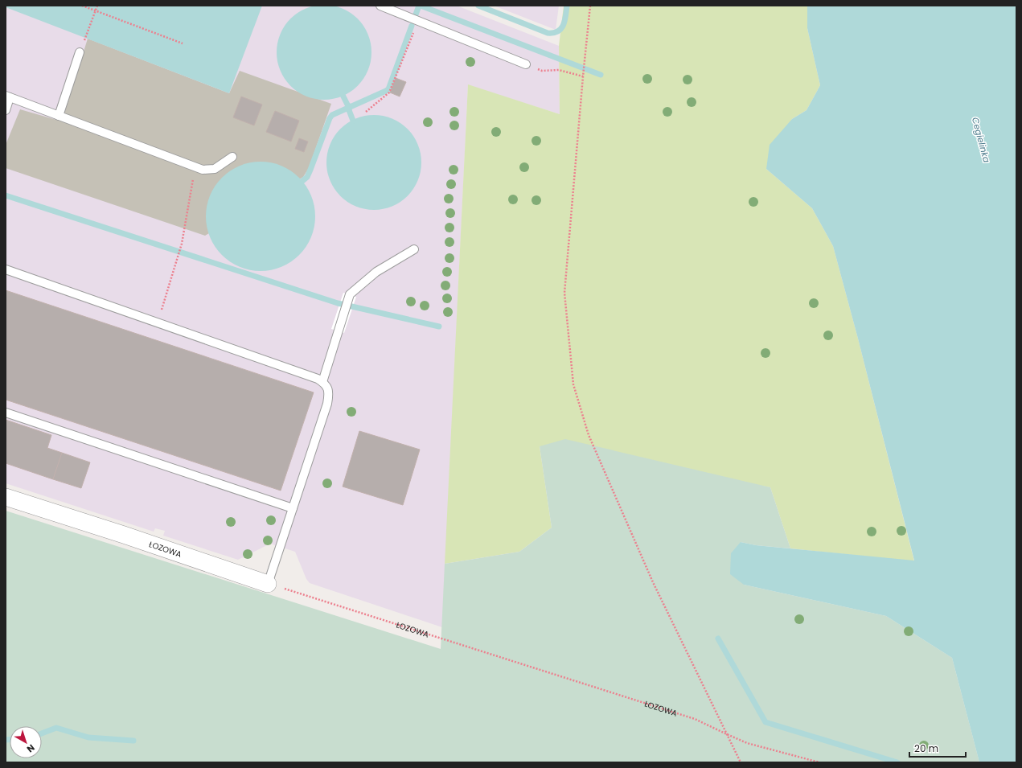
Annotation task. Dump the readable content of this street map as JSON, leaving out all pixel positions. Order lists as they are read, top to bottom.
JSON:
{
  "streets": {
    "street": ["ŁOZOWA"]
  },
  "water": ["Cegielinka"],
  "scale_bar": "20 m",
  "north": "bottom right"
}
